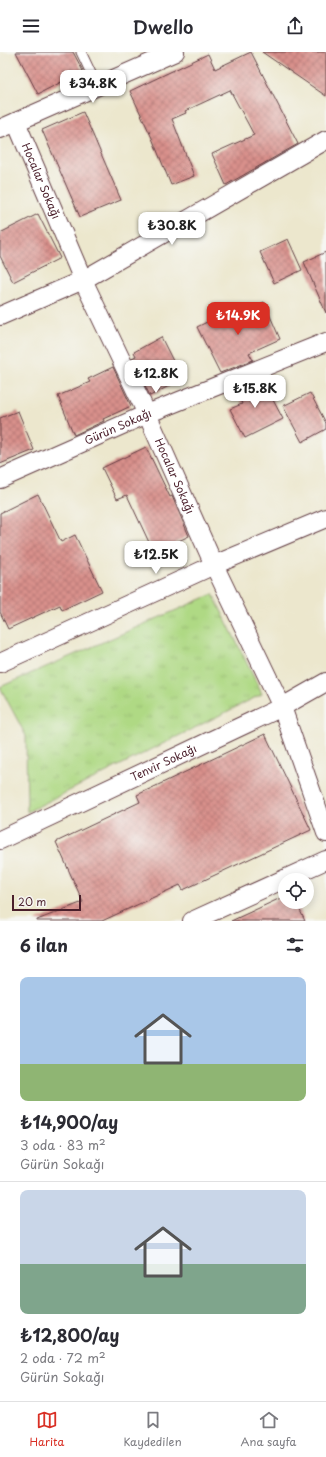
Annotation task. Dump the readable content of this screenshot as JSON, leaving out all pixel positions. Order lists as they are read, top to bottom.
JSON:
{
  "streets": {
    "street": ["Hocalar Sokağı", "Gürün Sokağı", "Tenvir Sokağı"]
  },
  "crossings": [
    ["Hocalar Sokağı", "Gürün Sokağı"],
    ["Hocalar Sokağı", "Tenvir Sokağı"]
  ],
  "scale_bar": "20 m",
  "page": {
    "header": "Dwello",
    "price": [
      "₺34.8K",
      "₺30.8K",
      "₺14.9K",
      "₺12.8K",
      "₺15.8K",
      "₺12.5K"
    ],
    "scale": "20 m",
    "heading": "6 ilan",
    "list": [
      {
        "name": "₺14,900/ay",
        "note": "3 oda · 83 m² · Gürün Sokağı"
      },
      {
        "name": "₺12,800/ay",
        "note": "2 oda · 72 m² · Gürün Sokağı"
      }
    ],
    "tabs": ["Harita", "Kaydedilen", "Ana sayfa"]
  }
}
